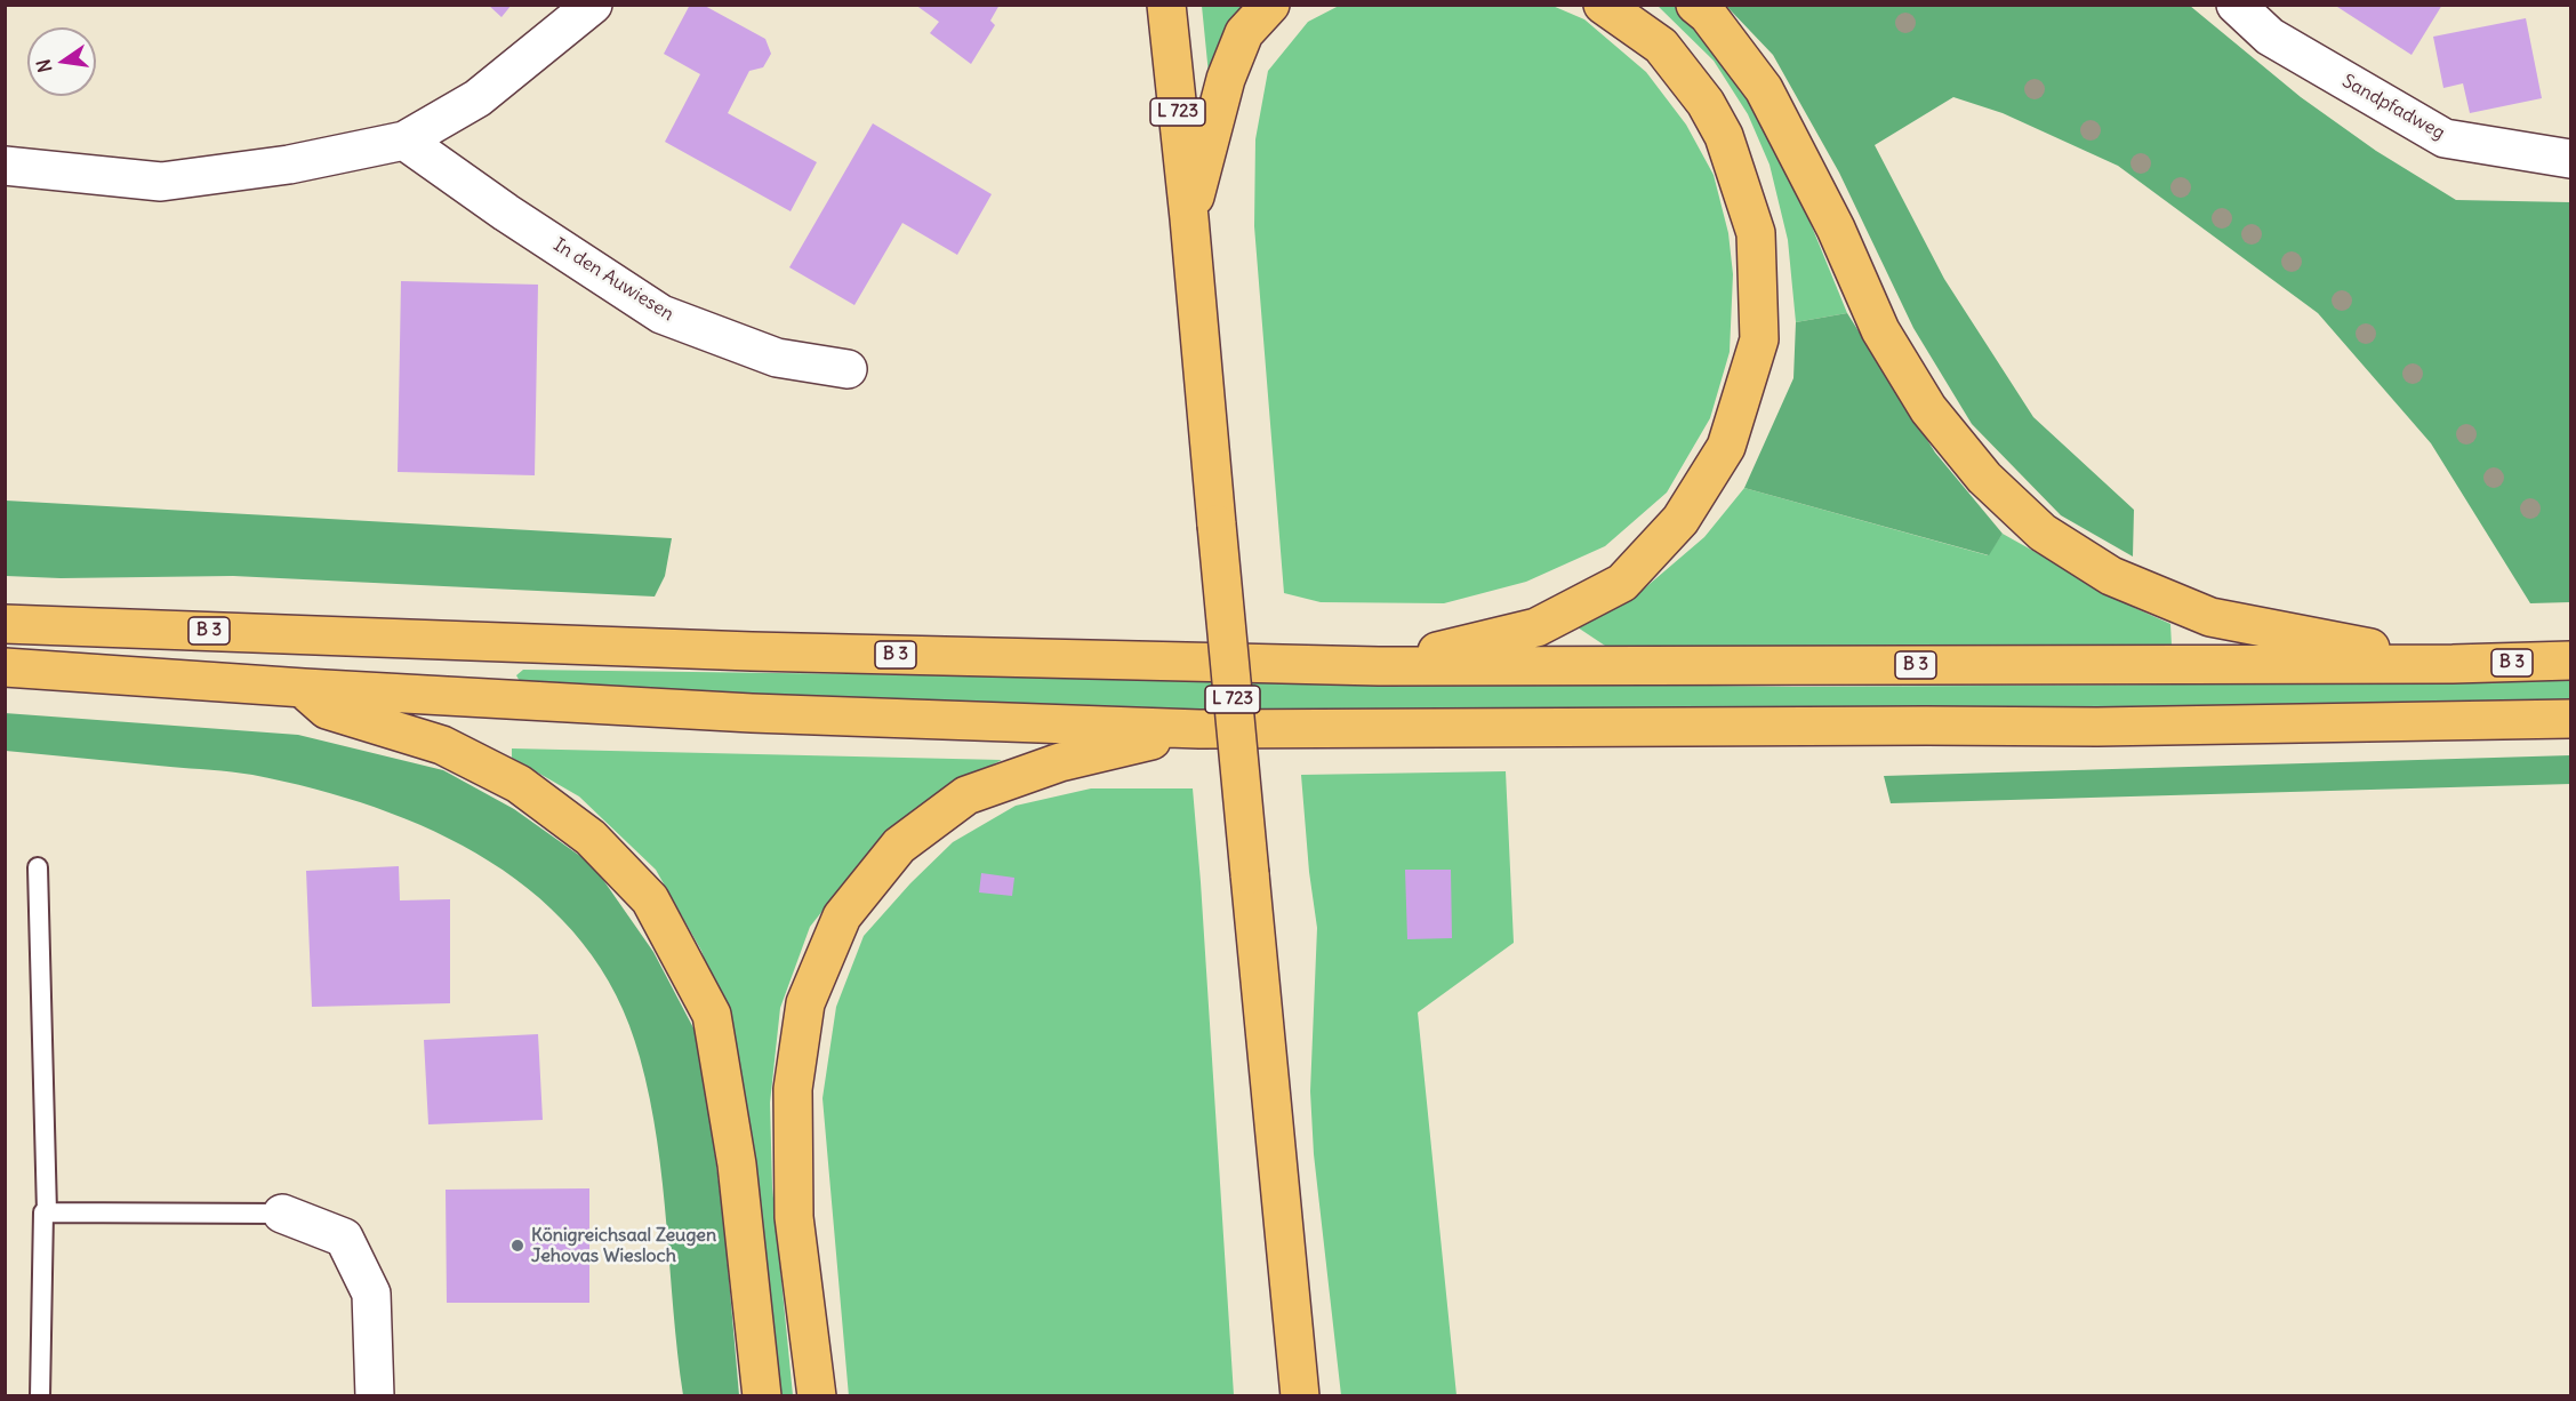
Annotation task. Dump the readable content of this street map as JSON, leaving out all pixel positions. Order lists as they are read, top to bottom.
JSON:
{
  "streets": {
    "main road": ["L 723", "B 3"],
    "street": ["Sandpfadweg", "In den Auwiesen"]
  },
  "places": ["Königreichsaal Zeugen Jehovas Wiesloch"],
  "north": "left"
}
